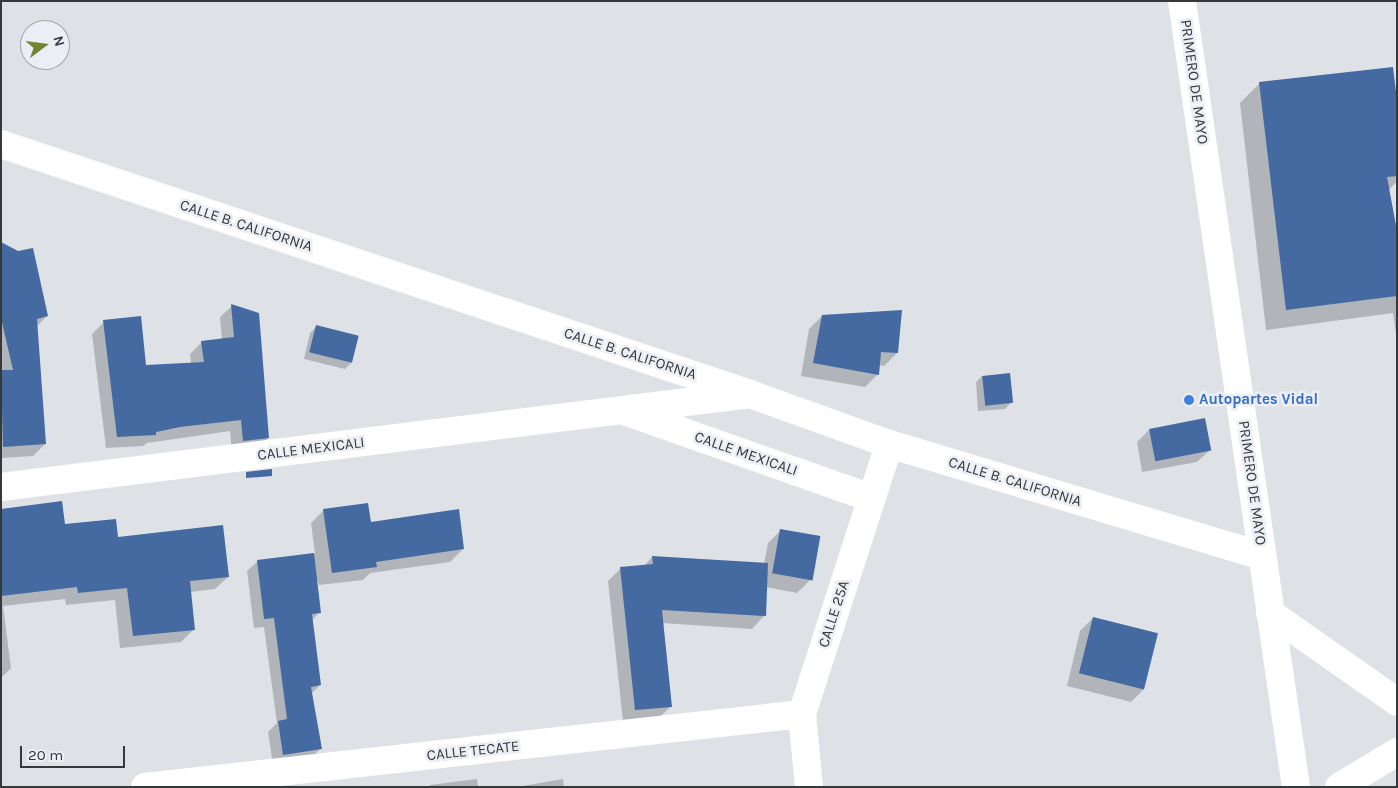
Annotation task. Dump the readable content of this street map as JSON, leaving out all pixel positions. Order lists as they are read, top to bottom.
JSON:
{
  "streets": {
    "street": [
      "PRIMERO DE MAYO",
      "CALLE B. CALIFORNIA",
      "CALLE MEXICALI",
      "CALLE 25A",
      "CALLE TECATE"
    ]
  },
  "crossings": [
    ["PRIMERO DE MAYO", "CALLE B. CALIFORNIA"],
    ["CALLE B. CALIFORNIA", "CALLE MEXICALI"],
    ["CALLE B. CALIFORNIA", "CALLE 25A"],
    ["CALLE MEXICALI", "CALLE 25A"],
    ["CALLE 25A", "CALLE TECATE"]
  ],
  "places": ["Autopartes Vidal"],
  "scale_bar": "20 m",
  "north": "right"
}
